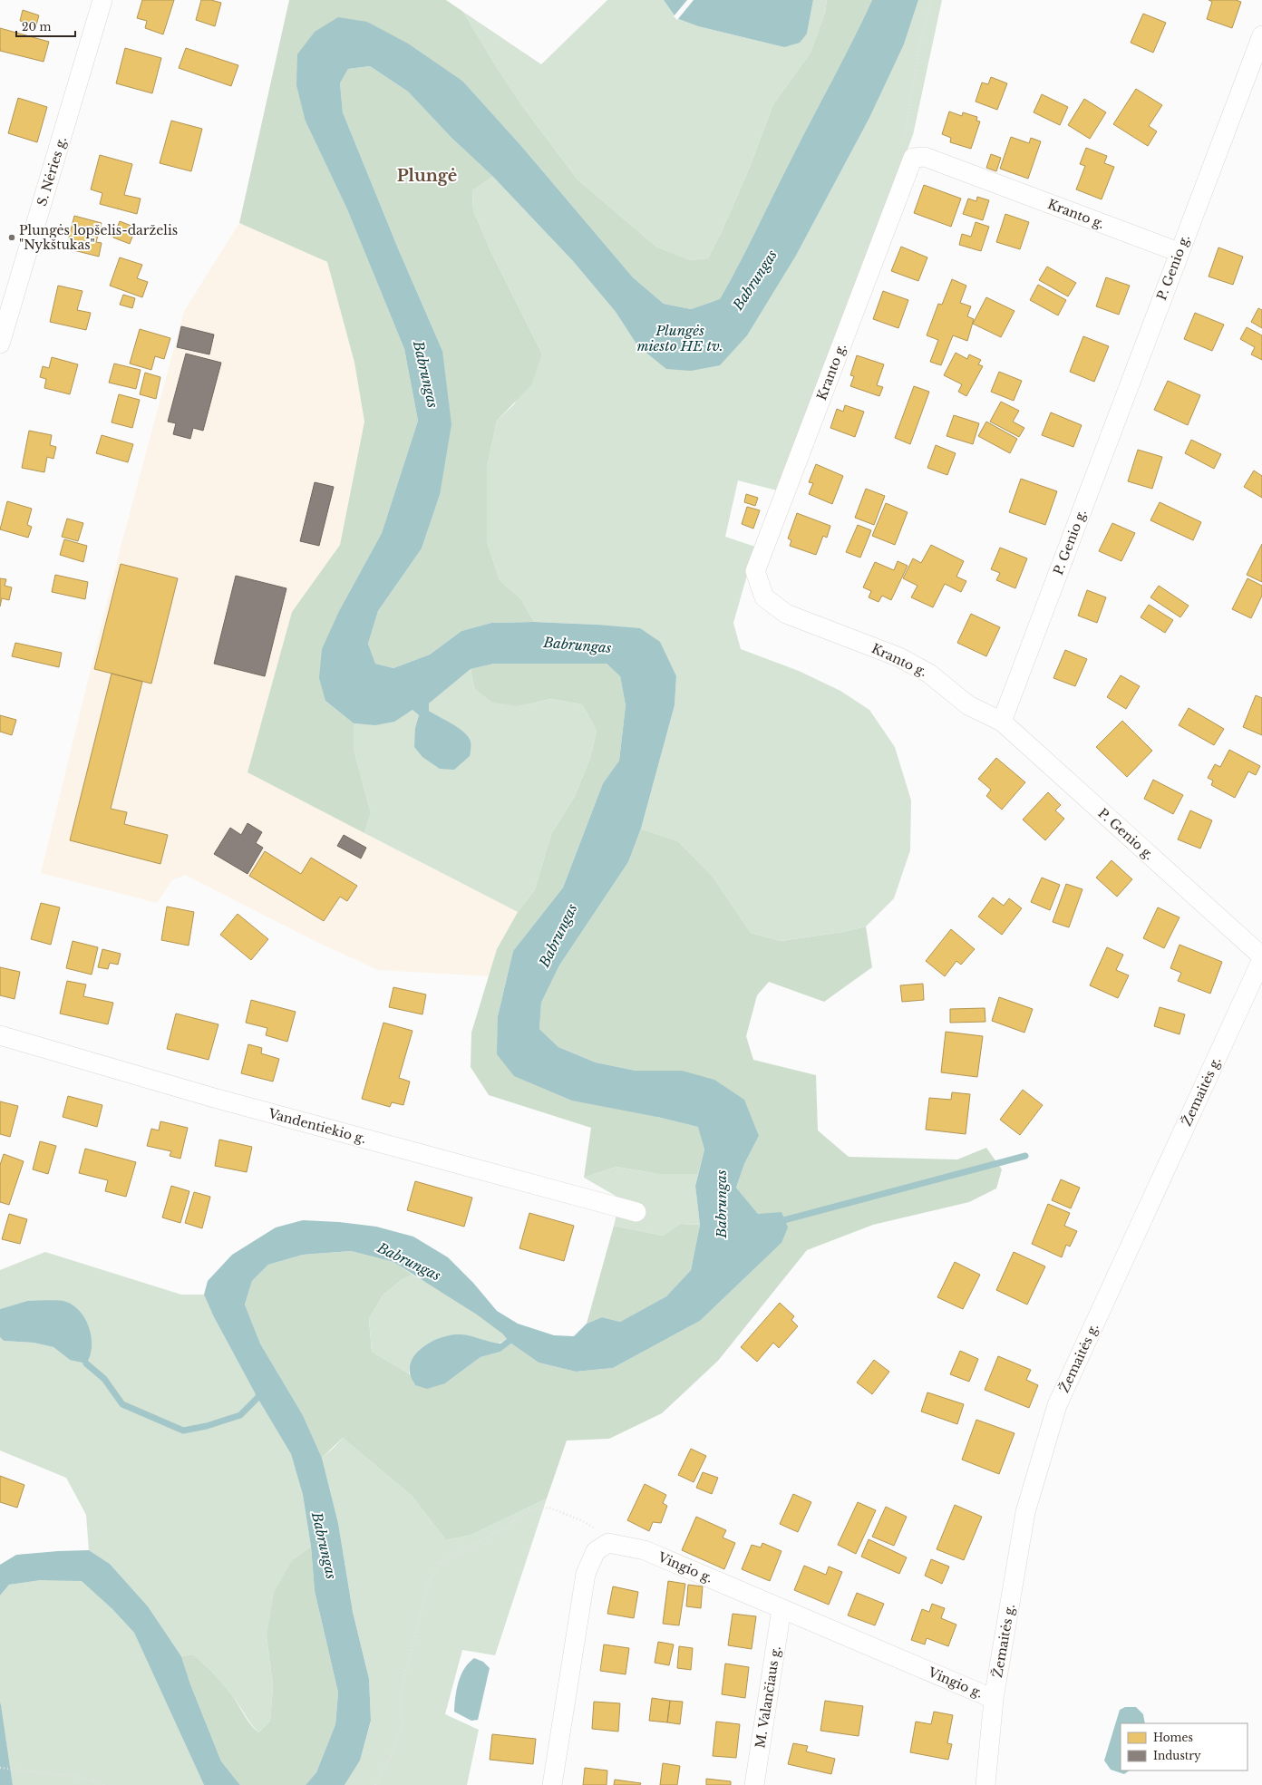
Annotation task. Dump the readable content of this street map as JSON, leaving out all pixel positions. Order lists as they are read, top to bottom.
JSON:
{
  "streets": {
    "street": [
      "S. Nėries g.",
      "Kranto g.",
      "P. Genio g.",
      "Žemaitės g.",
      "Vandentiekio g.",
      "Vingio g.",
      "M. Valančiaus g."
    ]
  },
  "crossings": [
    ["Kranto g.", "P. Genio g."],
    ["P. Genio g.", "Žemaitės g."],
    ["Žemaitės g.", "Vingio g."],
    ["Vingio g.", "M. Valančiaus g."]
  ],
  "districts": ["Plungė"],
  "water": ["Babrungas", "Plungės miesto HE tv."],
  "places": ["Plungės lopšelis-darželis \"Nykštukas\""],
  "legend": ["Homes", "Industry"],
  "scale_bar": "20 m"
}
